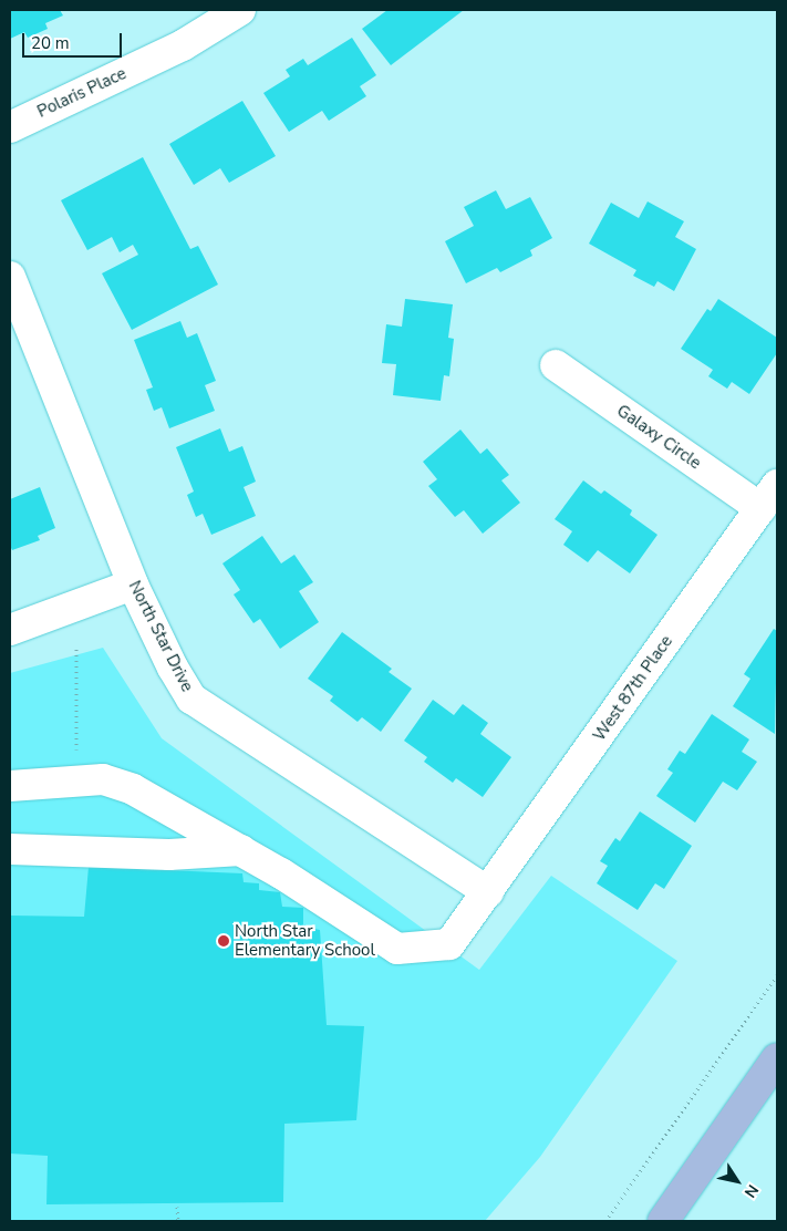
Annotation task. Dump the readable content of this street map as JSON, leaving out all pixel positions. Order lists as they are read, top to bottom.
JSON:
{
  "streets": {
    "street": [
      "Polaris Place",
      "Galaxy Circle",
      "North Star Drive",
      "West 87th Place"
    ]
  },
  "crossings": [
    ["Galaxy Circle", "West 87th Place"],
    ["North Star Drive", "West 87th Place"]
  ],
  "places": ["North Star Elementary School"],
  "scale_bar": "20 m",
  "north": "bottom right"
}
